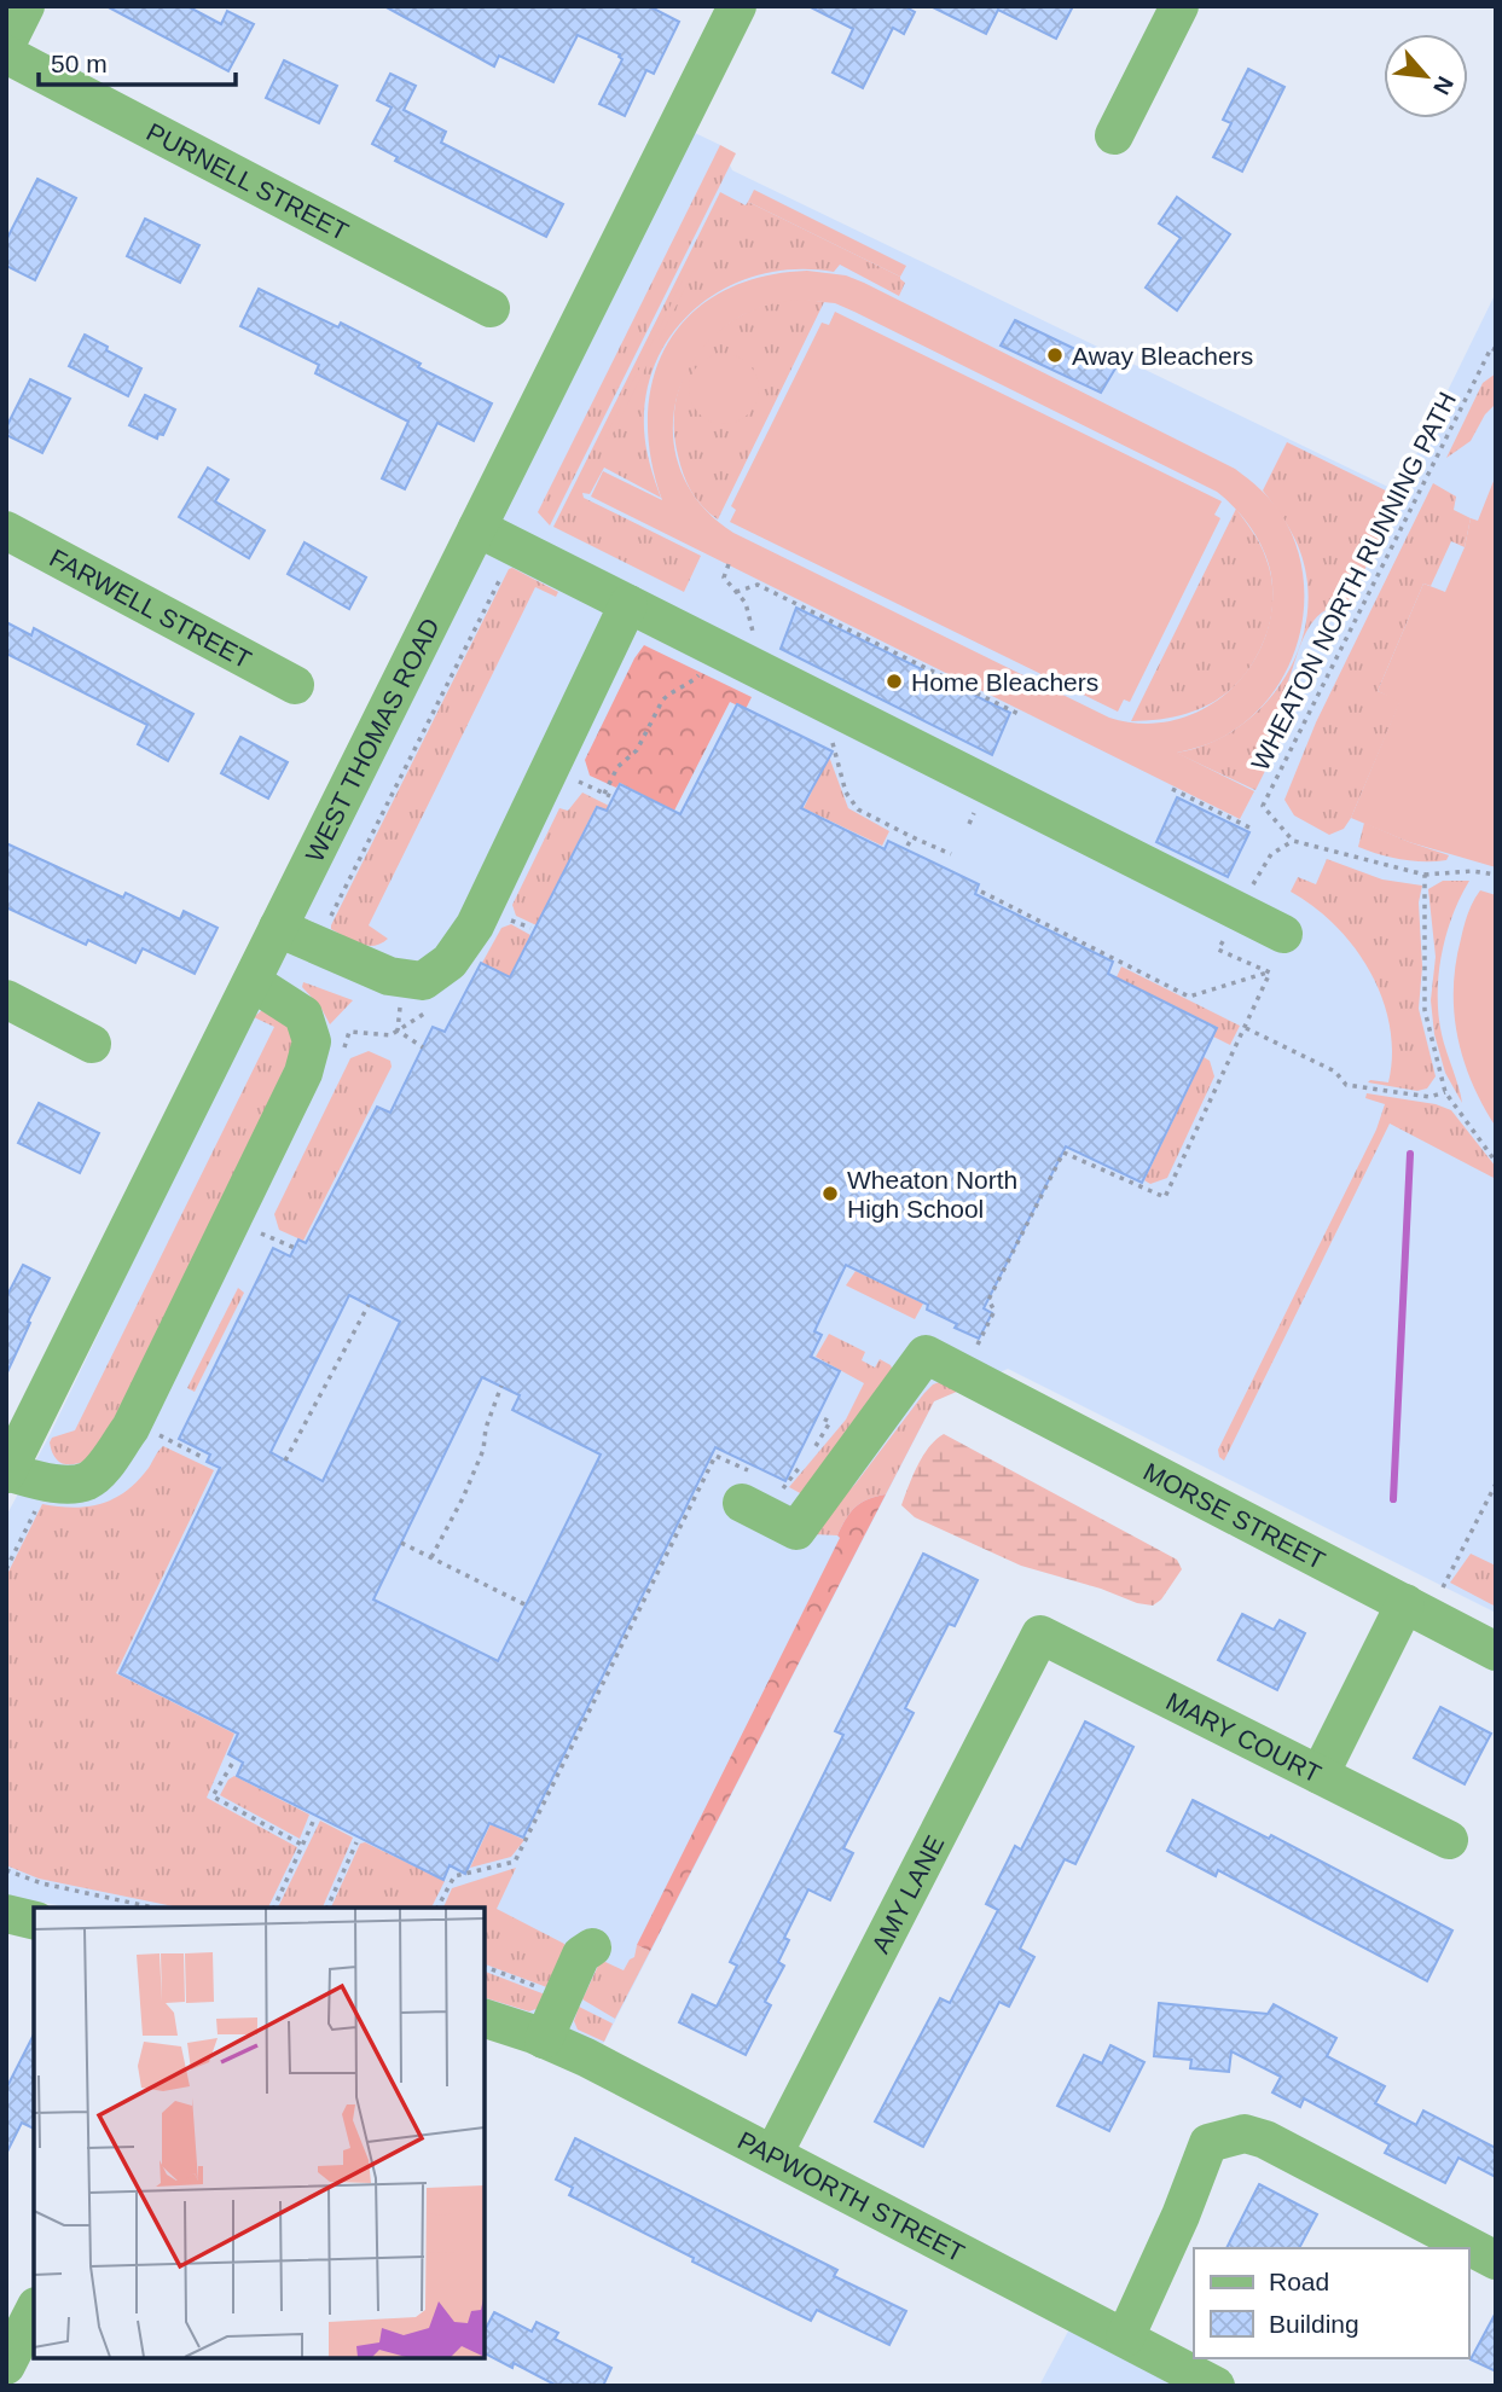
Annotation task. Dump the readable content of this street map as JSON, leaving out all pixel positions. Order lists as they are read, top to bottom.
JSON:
{
  "streets": {
    "street": [
      "PURNELL STREET",
      "FARWELL STREET",
      "WEST THOMAS ROAD",
      "MORSE STREET",
      "MARY COURT",
      "AMY LANE",
      "PAPWORTH STREET"
    ],
    "path": ["WHEATON NORTH RUNNING PATH"]
  },
  "crossings": [
    ["MARY COURT", "AMY LANE"],
    ["AMY LANE", "PAPWORTH STREET"]
  ],
  "places": ["Away Bleachers", "Home Bleachers", "Wheaton North High School"],
  "legend": ["Road", "Building"],
  "scale_bar": "50 m",
  "north": "bottom right"
}
